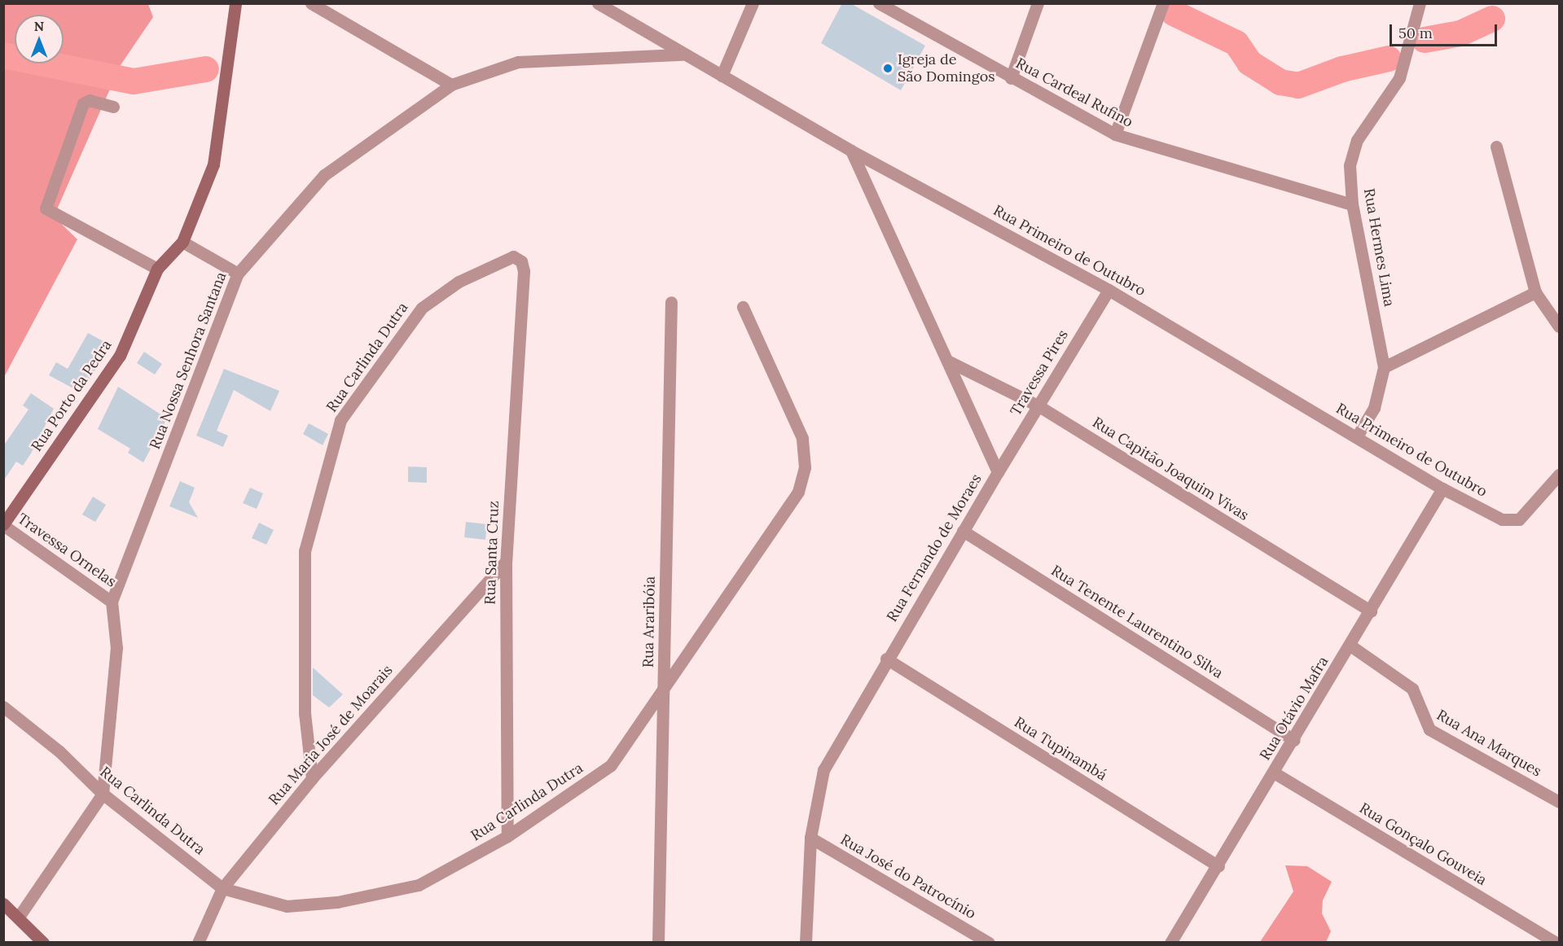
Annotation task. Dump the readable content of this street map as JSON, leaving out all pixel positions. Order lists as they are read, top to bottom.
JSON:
{
  "streets": {
    "main road": ["Rua Porto da Pedra"],
    "street": [
      "Rua Cardeal Rufino",
      "Rua Hermes Lima",
      "Rua Primeiro de Outubro",
      "Rua Carlinda Dutra",
      "Rua Nossa Senhora Santana",
      "Travessa Pires",
      "Rua Capitão Joaquim Vivas",
      "Rua Fernando de Moraes",
      "Travessa Ornelas",
      "Rua Santa Cruz",
      "Rua Araribóia",
      "Rua Tenente Laurentino Silva",
      "Rua Otávio Mafra",
      "Rua Maria José de Moarais",
      "Rua Ana Marques",
      "Rua Tupinambá",
      "Rua Gonçalo Gouveia",
      "Rua José do Patrocínio"
    ]
  },
  "crossings": [
    ["Rua Cardeal Rufino", "Rua Hermes Lima"],
    ["Rua Hermes Lima", "Rua Primeiro de Outubro"],
    ["Rua Primeiro de Outubro", "Rua Nossa Senhora Santana"],
    ["Rua Primeiro de Outubro", "Travessa Pires"],
    ["Rua Primeiro de Outubro", "Rua Fernando de Moraes"],
    ["Rua Primeiro de Outubro", "Rua Otávio Mafra"],
    ["Rua Carlinda Dutra", "Rua Nossa Senhora Santana"],
    ["Rua Carlinda Dutra", "Rua Santa Cruz"],
    ["Rua Carlinda Dutra", "Rua Araribóia"],
    ["Rua Carlinda Dutra", "Rua Maria José de Moarais"],
    ["Rua Nossa Senhora Santana", "Travessa Ornelas"],
    ["Travessa Pires", "Rua Capitão Joaquim Vivas"],
    ["Travessa Pires", "Rua Fernando de Moraes"],
    ["Rua Porto da Pedra", "Travessa Ornelas"],
    ["Rua Capitão Joaquim Vivas", "Rua Fernando de Moraes"],
    ["Rua Capitão Joaquim Vivas", "Rua Otávio Mafra"],
    ["Rua Fernando de Moraes", "Rua Tenente Laurentino Silva"],
    ["Rua Fernando de Moraes", "Rua Tupinambá"],
    ["Rua Fernando de Moraes", "Rua José do Patrocínio"],
    ["Rua Santa Cruz", "Rua Maria José de Moarais"],
    ["Rua Tenente Laurentino Silva", "Rua Otávio Mafra"],
    ["Rua Otávio Mafra", "Rua Ana Marques"],
    ["Rua Otávio Mafra", "Rua Tupinambá"],
    ["Rua Otávio Mafra", "Rua Gonçalo Gouveia"]
  ],
  "places": ["Igreja de São Domingos"],
  "scale_bar": "50 m",
  "north": "top"
}
